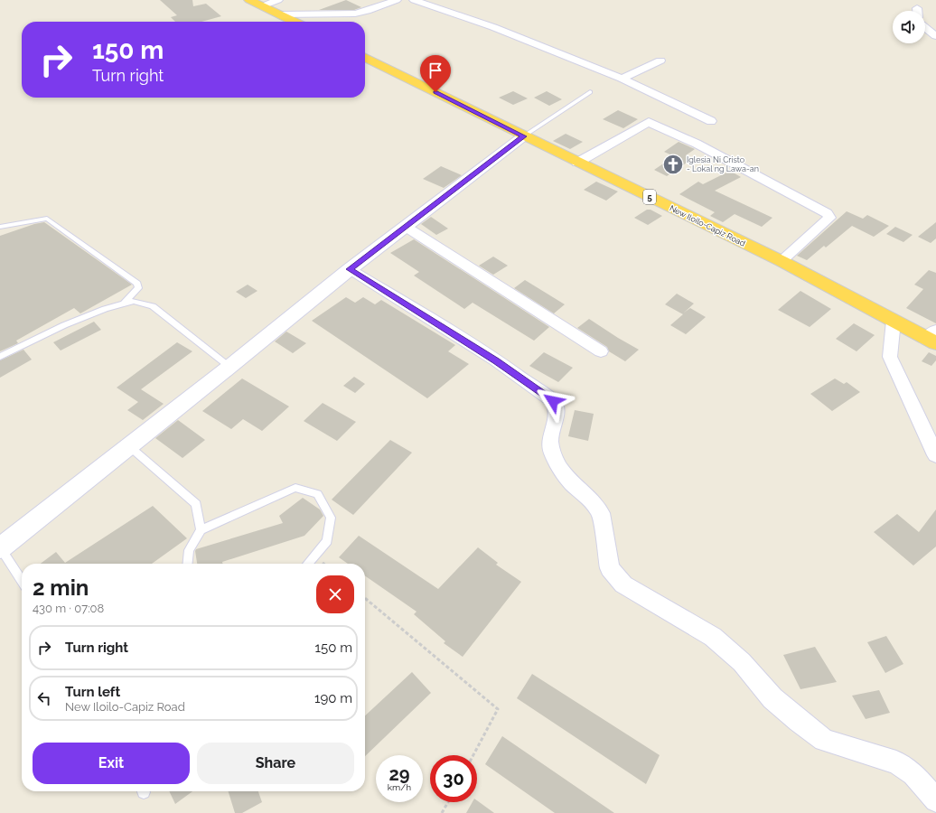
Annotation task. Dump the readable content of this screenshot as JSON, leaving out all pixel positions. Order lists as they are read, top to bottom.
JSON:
{
  "streets": {
    "highway": ["5", "New Iloilo-Capiz Road"]
  },
  "places": {
    "church": ["Iglesia Ni Cristo - Lokal ng Lawa-an"]
  },
  "page": {
    "turn": ["150 m", "Turn right"],
    "heading": ["2 min", "430 m · 07:08"],
    "list": [
      {
        "name": "Turn right",
        "value": "150 m"
      },
      {
        "name": "Turn left",
        "note": "New Iloilo-Capiz Road",
        "value": "190 m"
      }
    ],
    "buttons": ["Exit", "Share"],
    "speed": "29 km/h",
    "limit": "30"
  }
}
